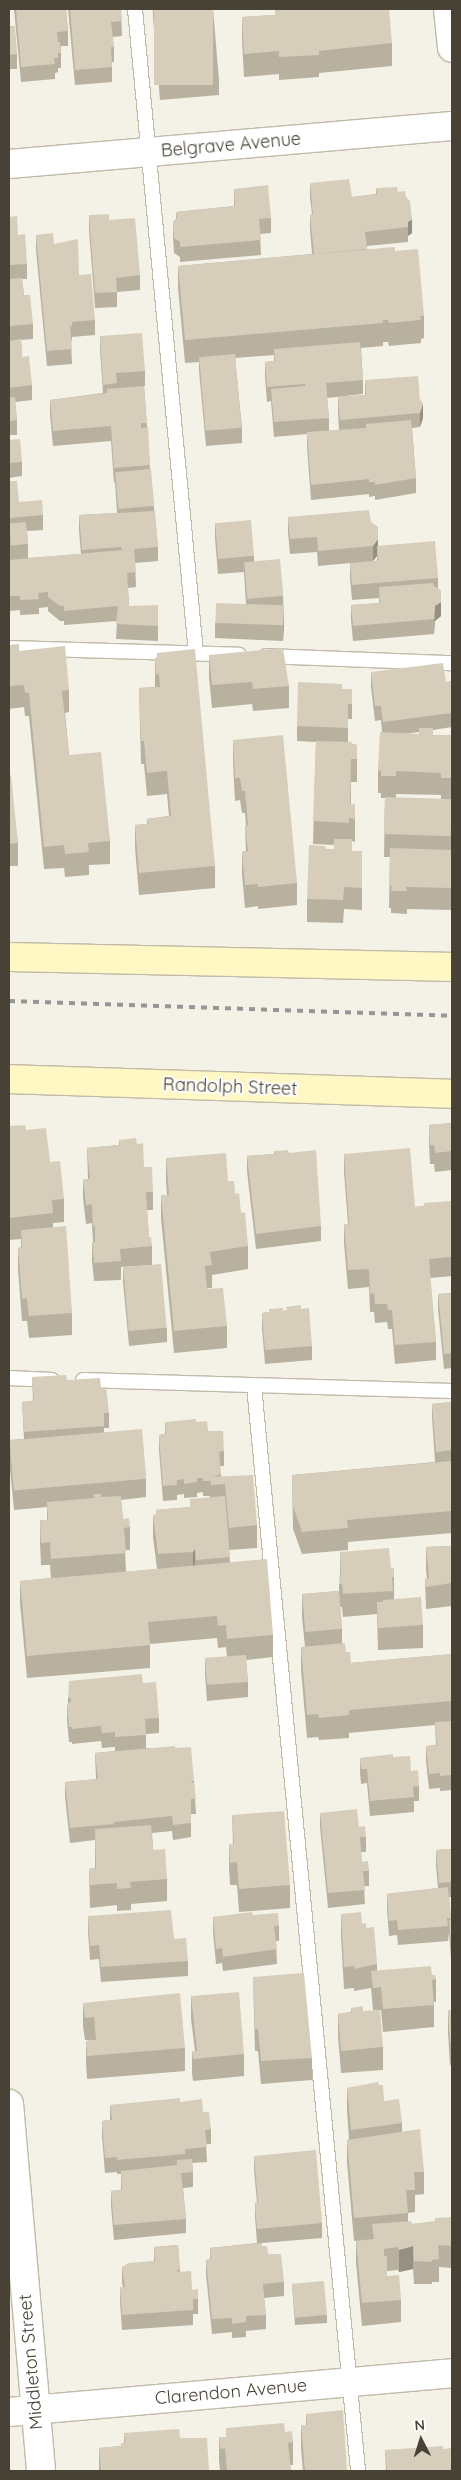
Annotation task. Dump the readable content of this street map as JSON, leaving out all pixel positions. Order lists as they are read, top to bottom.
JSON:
{
  "streets": {
    "street": [
      "Belgrave Avenue",
      "Randolph Street",
      "Middleton Street",
      "Clarendon Avenue"
    ]
  },
  "crossings": [
    ["Middleton Street", "Clarendon Avenue"]
  ],
  "north": "top"
}
